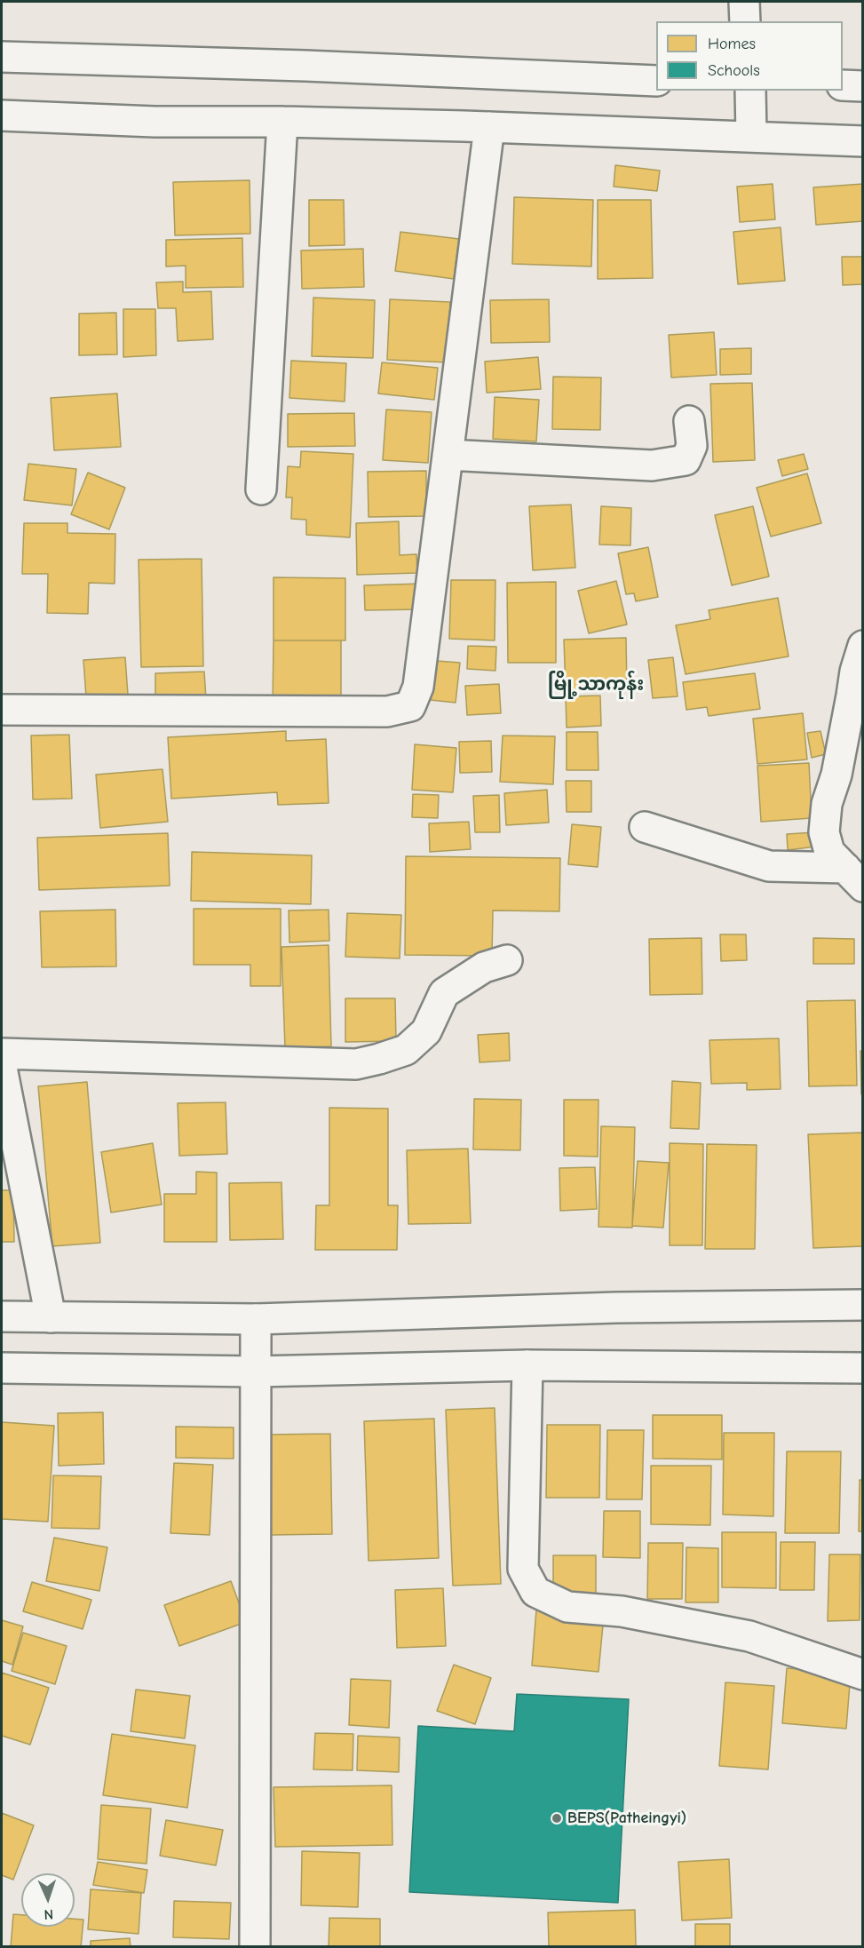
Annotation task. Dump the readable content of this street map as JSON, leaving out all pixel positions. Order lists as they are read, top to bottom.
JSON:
{
  "districts": ["မြို့သာကုန်း"],
  "places": ["BEPS(Patheingyi)"],
  "legend": ["Homes", "Schools"],
  "north": "bottom"
}
